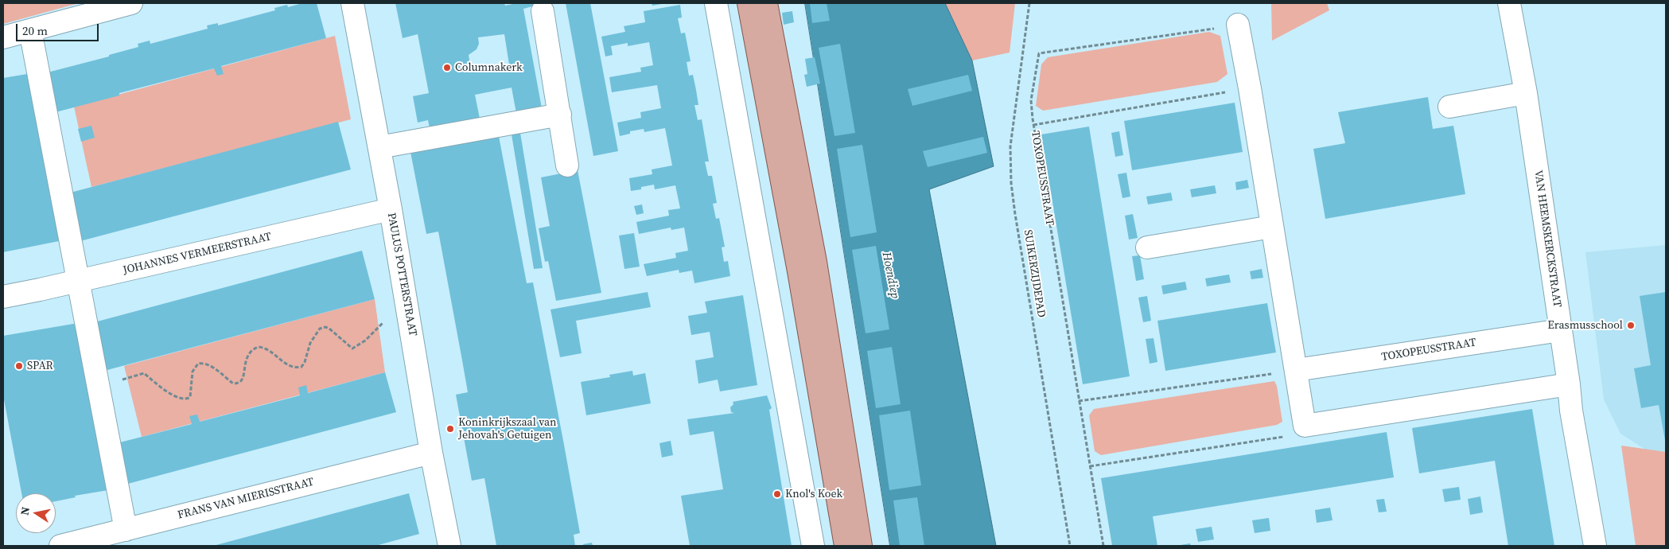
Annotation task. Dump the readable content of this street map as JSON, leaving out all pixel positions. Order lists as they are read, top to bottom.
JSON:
{
  "streets": {
    "street": [
      "TOXOPEUSSTRAAT",
      "VAN HEEMSKERCKSTRAAT",
      "JOHANNES VERMEERSTRAAT",
      "PAULUS POTTERSTRAAT",
      "FRANS VAN MIERISSTRAAT"
    ],
    "path": ["SUIKERZIJDEPAD"]
  },
  "crossings": [
    ["TOXOPEUSSTRAAT", "VAN HEEMSKERCKSTRAAT"],
    ["JOHANNES VERMEERSTRAAT", "PAULUS POTTERSTRAAT"],
    ["PAULUS POTTERSTRAAT", "FRANS VAN MIERISSTRAAT"]
  ],
  "water": ["Hoendiep"],
  "places": [
    "Columnakerk",
    "Erasmusschool",
    "SPAR",
    "Koninkrijkszaal van Jehovah's Getuigen",
    "Knol's Koek"
  ],
  "scale_bar": "20 m",
  "north": "left"
}
